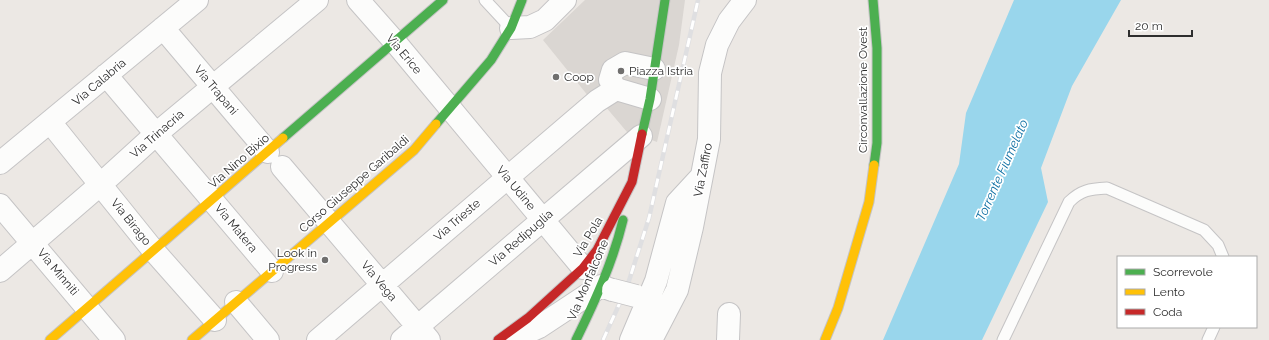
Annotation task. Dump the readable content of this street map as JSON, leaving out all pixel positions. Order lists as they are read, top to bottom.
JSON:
{
  "streets": {
    "street": [
      "Via Erice",
      "Via Calabria",
      "Via Trapani",
      "Circonvallazione Ovest",
      "Via Trinacria",
      "Via Nino Bixio",
      "Via Zaffiro",
      "Corso Giuseppe Garibaldi",
      "Via Udine",
      "Via Trieste",
      "Via Birago",
      "Via Matera",
      "Via Pola",
      "Via Redipuglia",
      "Via Minniti",
      "Via Monfalcone",
      "Via Vega"
    ]
  },
  "crossings": [
    ["Via Erice", "Via Nino Bixio"],
    ["Via Erice", "Corso Giuseppe Garibaldi"],
    ["Via Erice", "Via Udine"],
    ["Via Calabria", "Via Trapani"],
    ["Via Calabria", "Via Birago"],
    ["Via Calabria", "Via Matera"],
    ["Via Trapani", "Via Trinacria"],
    ["Via Trapani", "Via Nino Bixio"],
    ["Via Trapani", "Corso Giuseppe Garibaldi"],
    ["Via Trapani", "Via Vega"],
    ["Via Trinacria", "Via Birago"],
    ["Via Trinacria", "Via Matera"],
    ["Via Trinacria", "Via Minniti"],
    ["Via Nino Bixio", "Via Birago"],
    ["Via Nino Bixio", "Via Matera"],
    ["Via Nino Bixio", "Via Minniti"],
    ["Corso Giuseppe Garibaldi", "Via Udine"],
    ["Corso Giuseppe Garibaldi", "Via Birago"],
    ["Corso Giuseppe Garibaldi", "Via Matera"],
    ["Corso Giuseppe Garibaldi", "Via Vega"],
    ["Via Udine", "Via Trieste"],
    ["Via Udine", "Via Pola"],
    ["Via Udine", "Via Redipuglia"],
    ["Via Trieste", "Via Vega"],
    ["Via Pola", "Via Redipuglia"],
    ["Via Pola", "Via Monfalcone"],
    ["Via Redipuglia", "Via Vega"]
  ],
  "water": ["Torrente Fiumelato"],
  "places": ["Piazza Istria", "Coop", "Look in Progress"],
  "legend": ["Scorrevole", "Lento", "Coda"],
  "scale_bar": "20 m"
}
